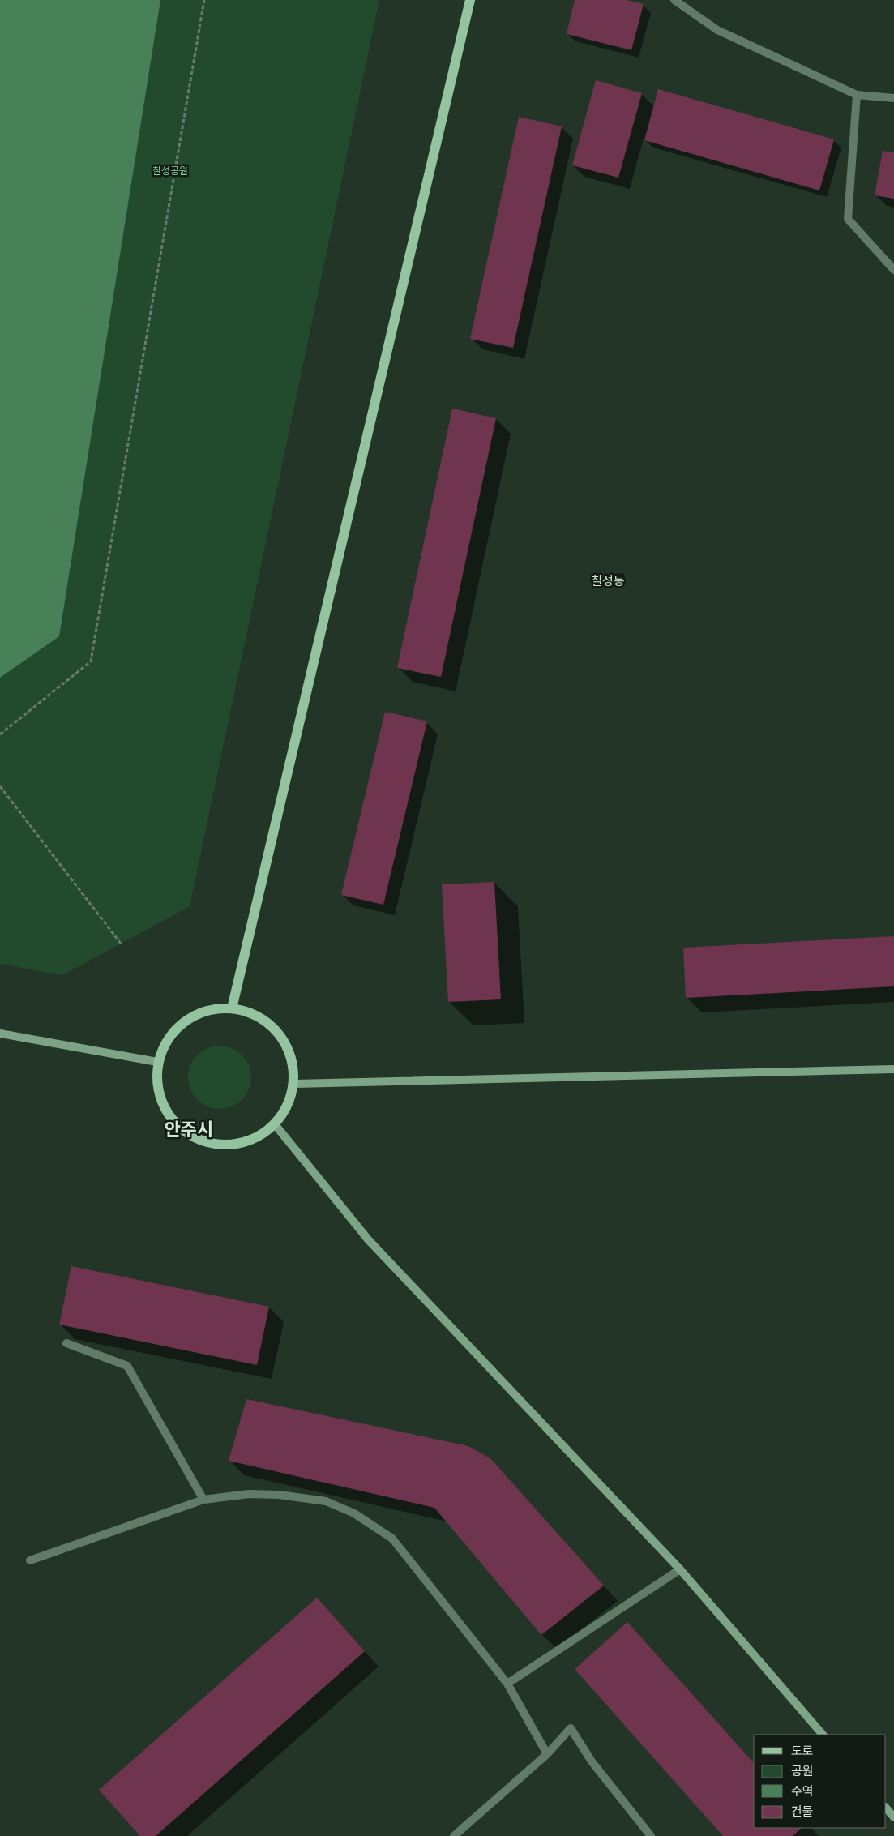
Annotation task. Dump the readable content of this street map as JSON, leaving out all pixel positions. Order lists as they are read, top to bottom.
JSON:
{
  "districts": ["칠성동", "안주시"],
  "parks": ["칠성공원"],
  "legend": [
    "도로",
    "공원",
    "수역",
    "건물"
  ]
}
